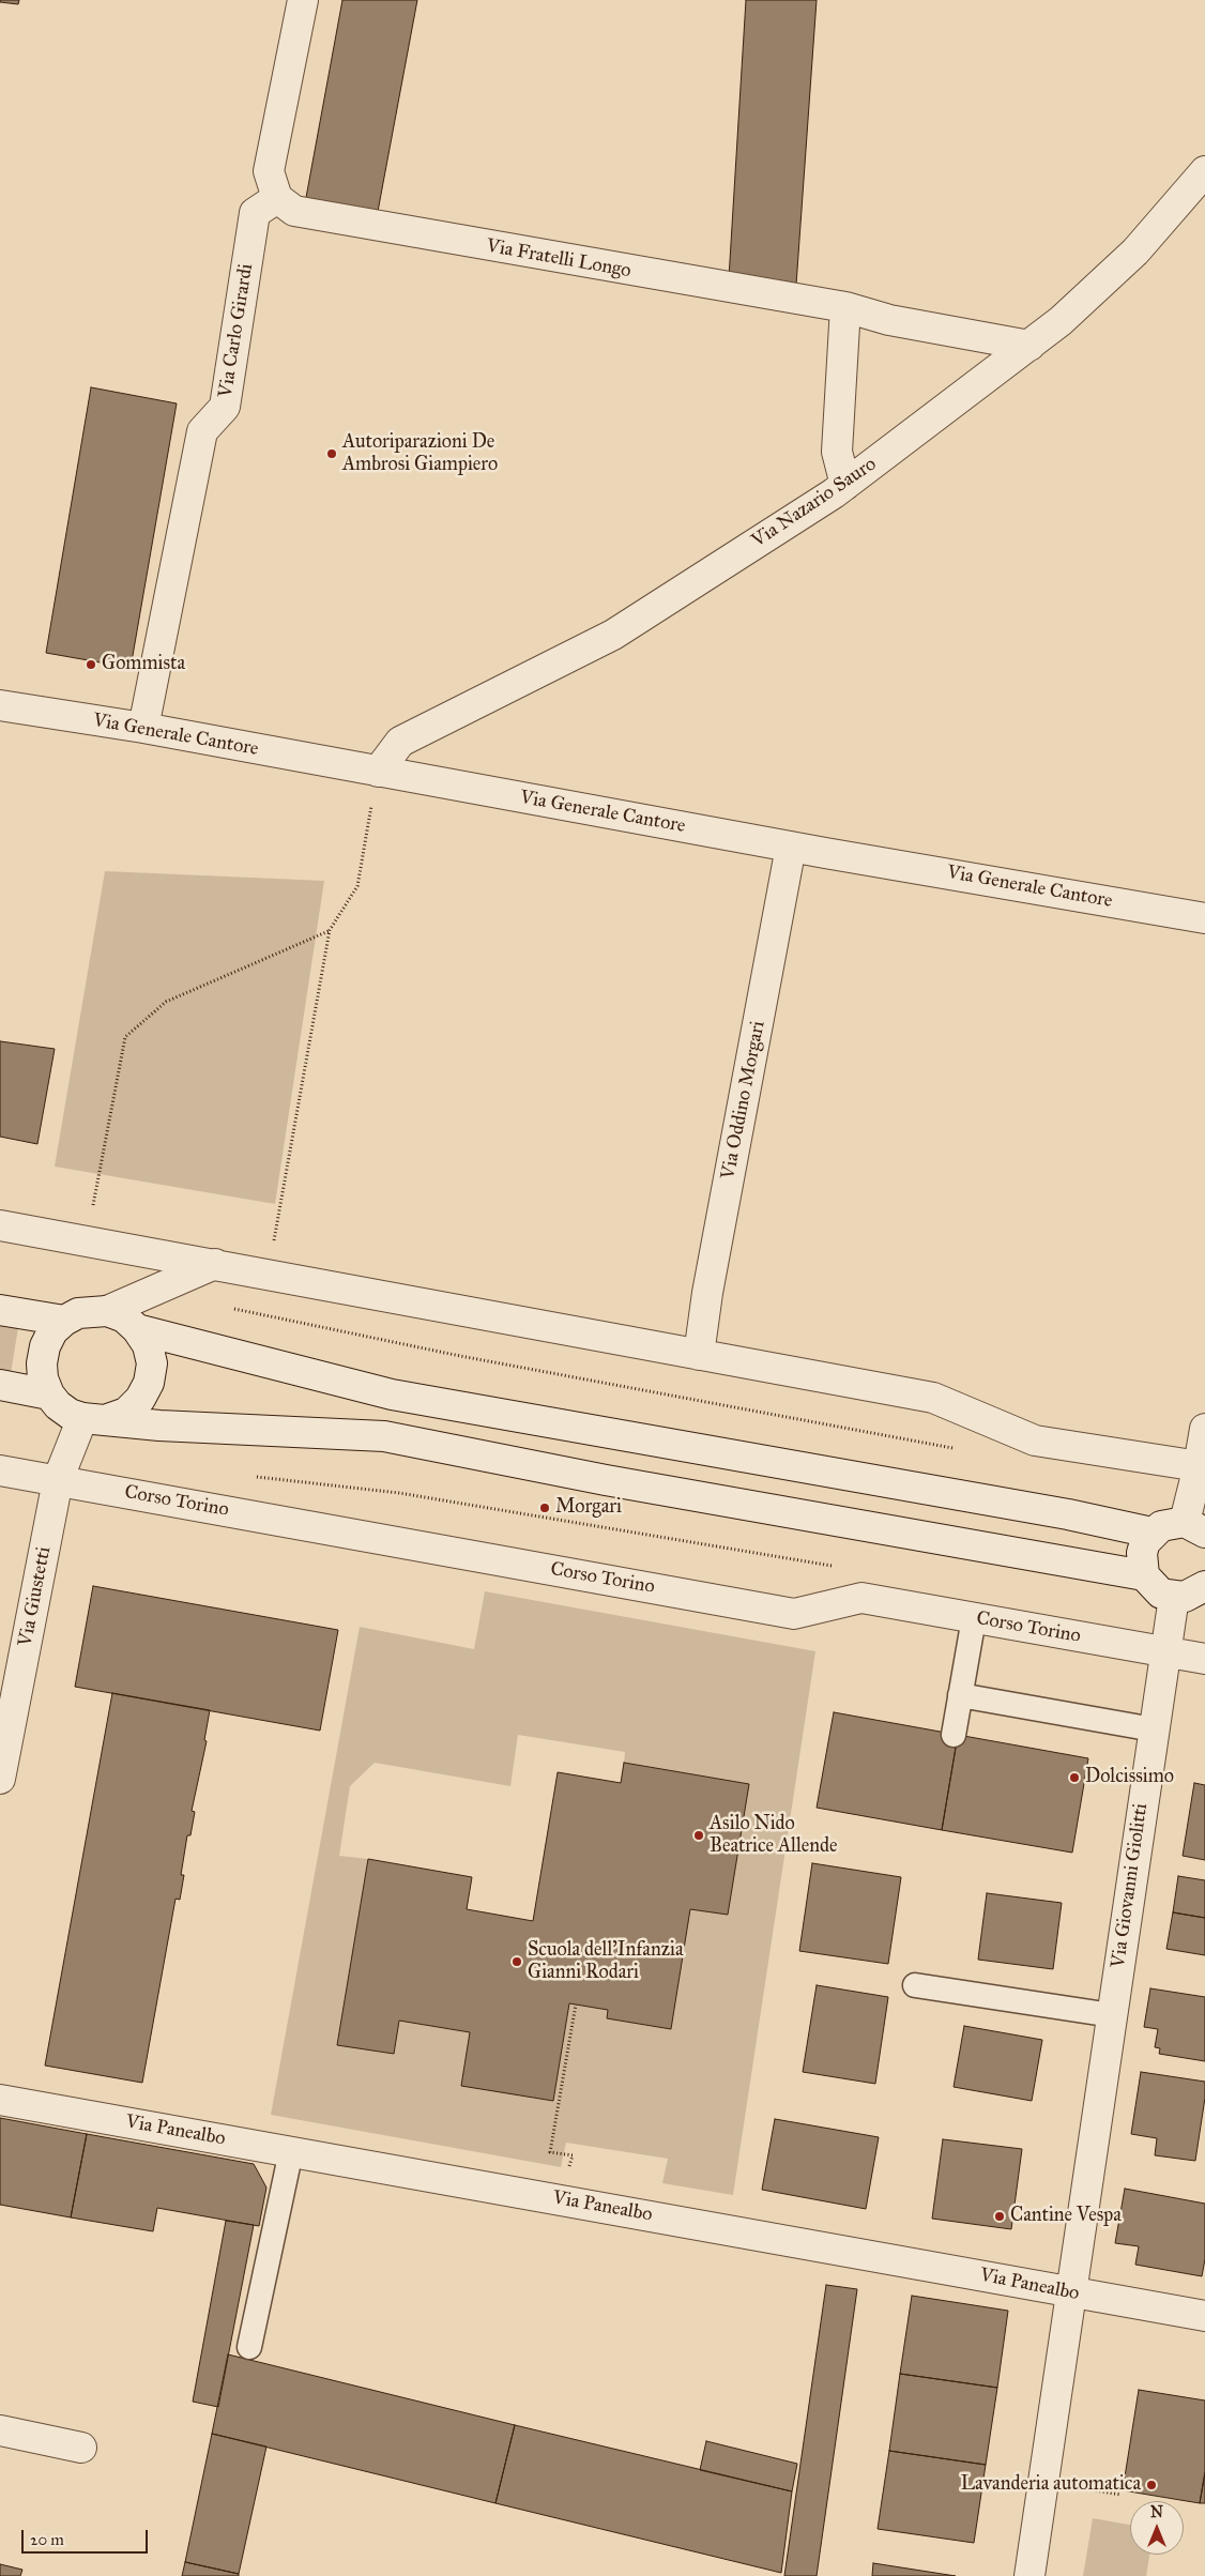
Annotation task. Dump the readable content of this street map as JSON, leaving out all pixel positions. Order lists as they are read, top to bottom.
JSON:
{
  "streets": {
    "street": [
      "Via Fratelli Longo",
      "Via Carlo Girardi",
      "Via Nazario Sauro",
      "Via Generale Cantore",
      "Via Oddino Morgari",
      "Corso Torino",
      "Via Giustetti",
      "Via Giovanni Giolitti",
      "Via Panealbo"
    ]
  },
  "crossings": [
    ["Via Fratelli Longo", "Via Carlo Girardi"],
    ["Via Fratelli Longo", "Via Nazario Sauro"],
    ["Via Carlo Girardi", "Via Generale Cantore"],
    ["Via Nazario Sauro", "Via Generale Cantore"],
    ["Via Generale Cantore", "Via Oddino Morgari"],
    ["Corso Torino", "Via Giustetti"],
    ["Corso Torino", "Via Giovanni Giolitti"],
    ["Via Giovanni Giolitti", "Via Panealbo"]
  ],
  "places": [
    "Autoriparazioni De Ambrosi Giampiero",
    "Gommista",
    "Morgari",
    "Dolcissimo",
    "Asilo Nido Beatrice Allende",
    "Scuola dell'Infanzia Gianni Rodari",
    "Cantine Vespa",
    "Lavanderia automatica"
  ],
  "scale_bar": "20 m",
  "north": "top"
}
